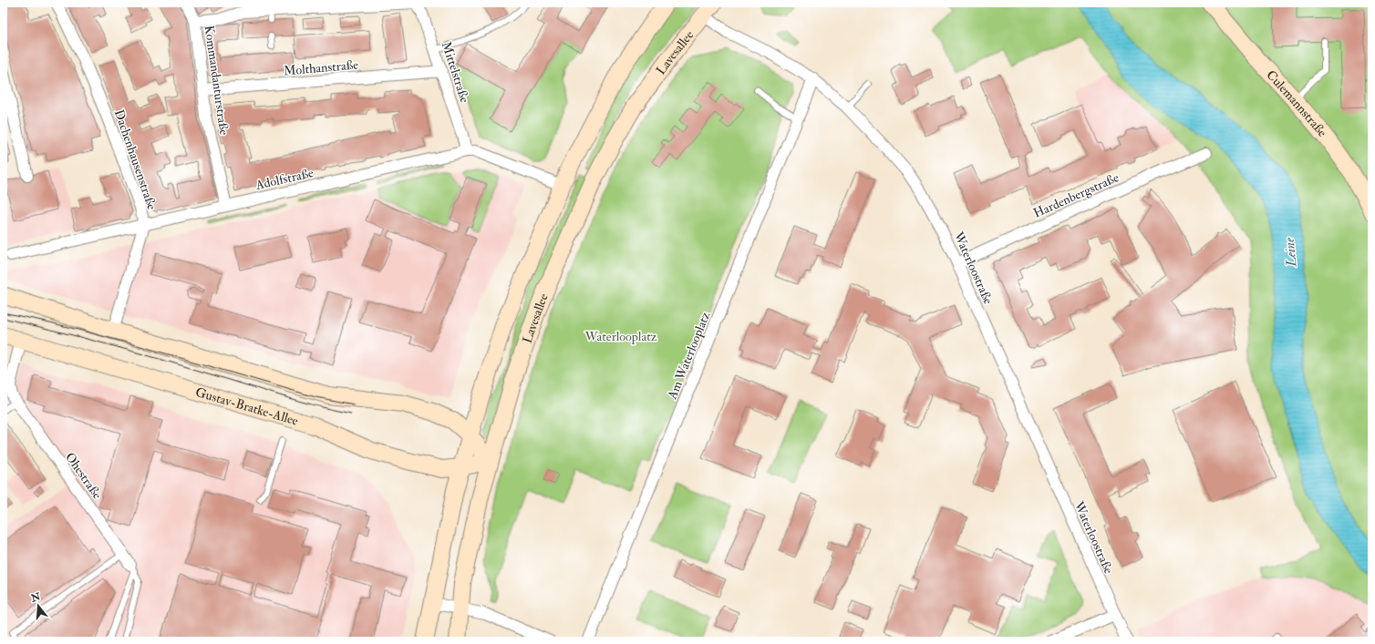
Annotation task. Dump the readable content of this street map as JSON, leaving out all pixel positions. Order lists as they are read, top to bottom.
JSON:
{
  "streets": {
    "main road": ["Lavesallee", "Culemannstraße", "Gustav-Bratke-Allee"],
    "street": [
      "Molthanstraße",
      "Mittelstraße",
      "Kommandanturstraße",
      "Dachenhausenstraße",
      "Adolfstraße",
      "Hardenbergstraße",
      "Waterloostraße",
      "Am Waterlooplatz",
      "Ohestraße"
    ]
  },
  "crossings": [
    ["Lavesallee", "Adolfstraße"],
    ["Lavesallee", "Waterloostraße"],
    ["Lavesallee", "Gustav-Bratke-Allee"],
    ["Molthanstraße", "Mittelstraße"],
    ["Molthanstraße", "Kommandanturstraße"],
    ["Mittelstraße", "Adolfstraße"],
    ["Kommandanturstraße", "Adolfstraße"],
    ["Dachenhausenstraße", "Adolfstraße"],
    ["Hardenbergstraße", "Waterloostraße"],
    ["Waterloostraße", "Am Waterlooplatz"],
    ["Gustav-Bratke-Allee", "Ohestraße"]
  ],
  "water": ["Leine"],
  "parks": ["Waterlooplatz"],
  "north": "top"
}
